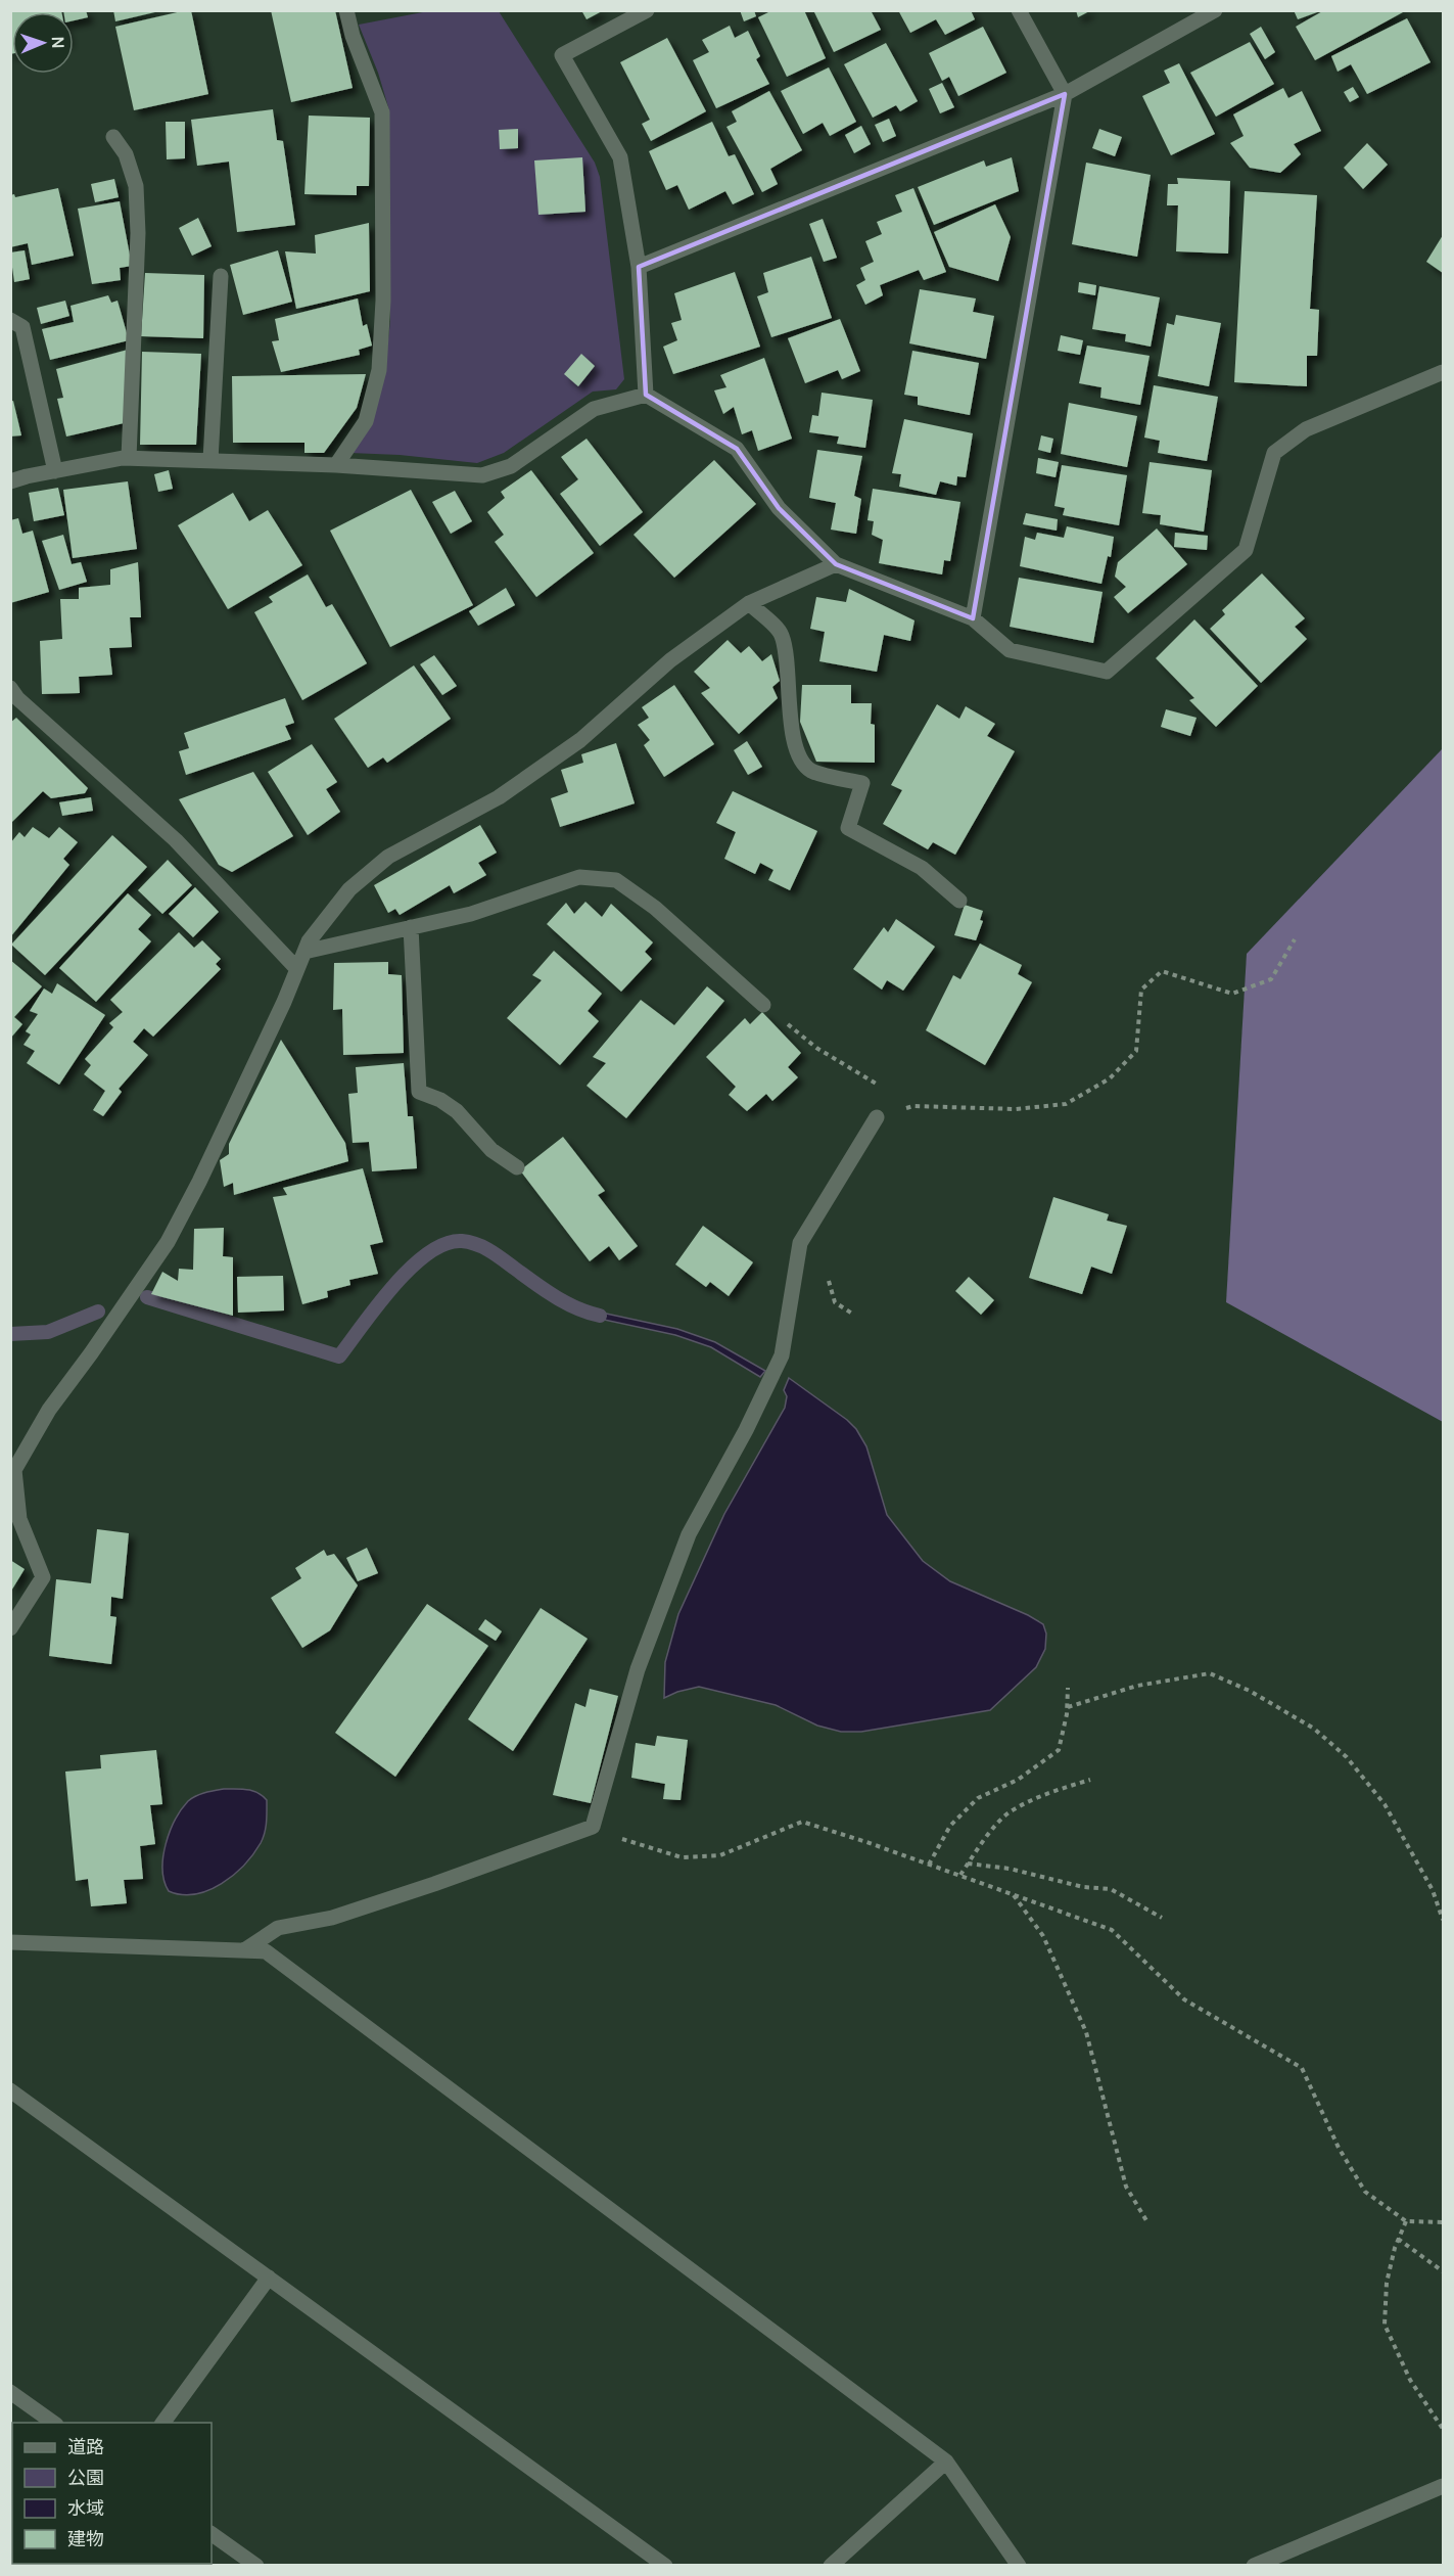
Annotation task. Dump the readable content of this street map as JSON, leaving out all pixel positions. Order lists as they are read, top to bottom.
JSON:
{
  "legend": [
    "道路",
    "公園",
    "水域",
    "建物"
  ],
  "north": "right"
}
